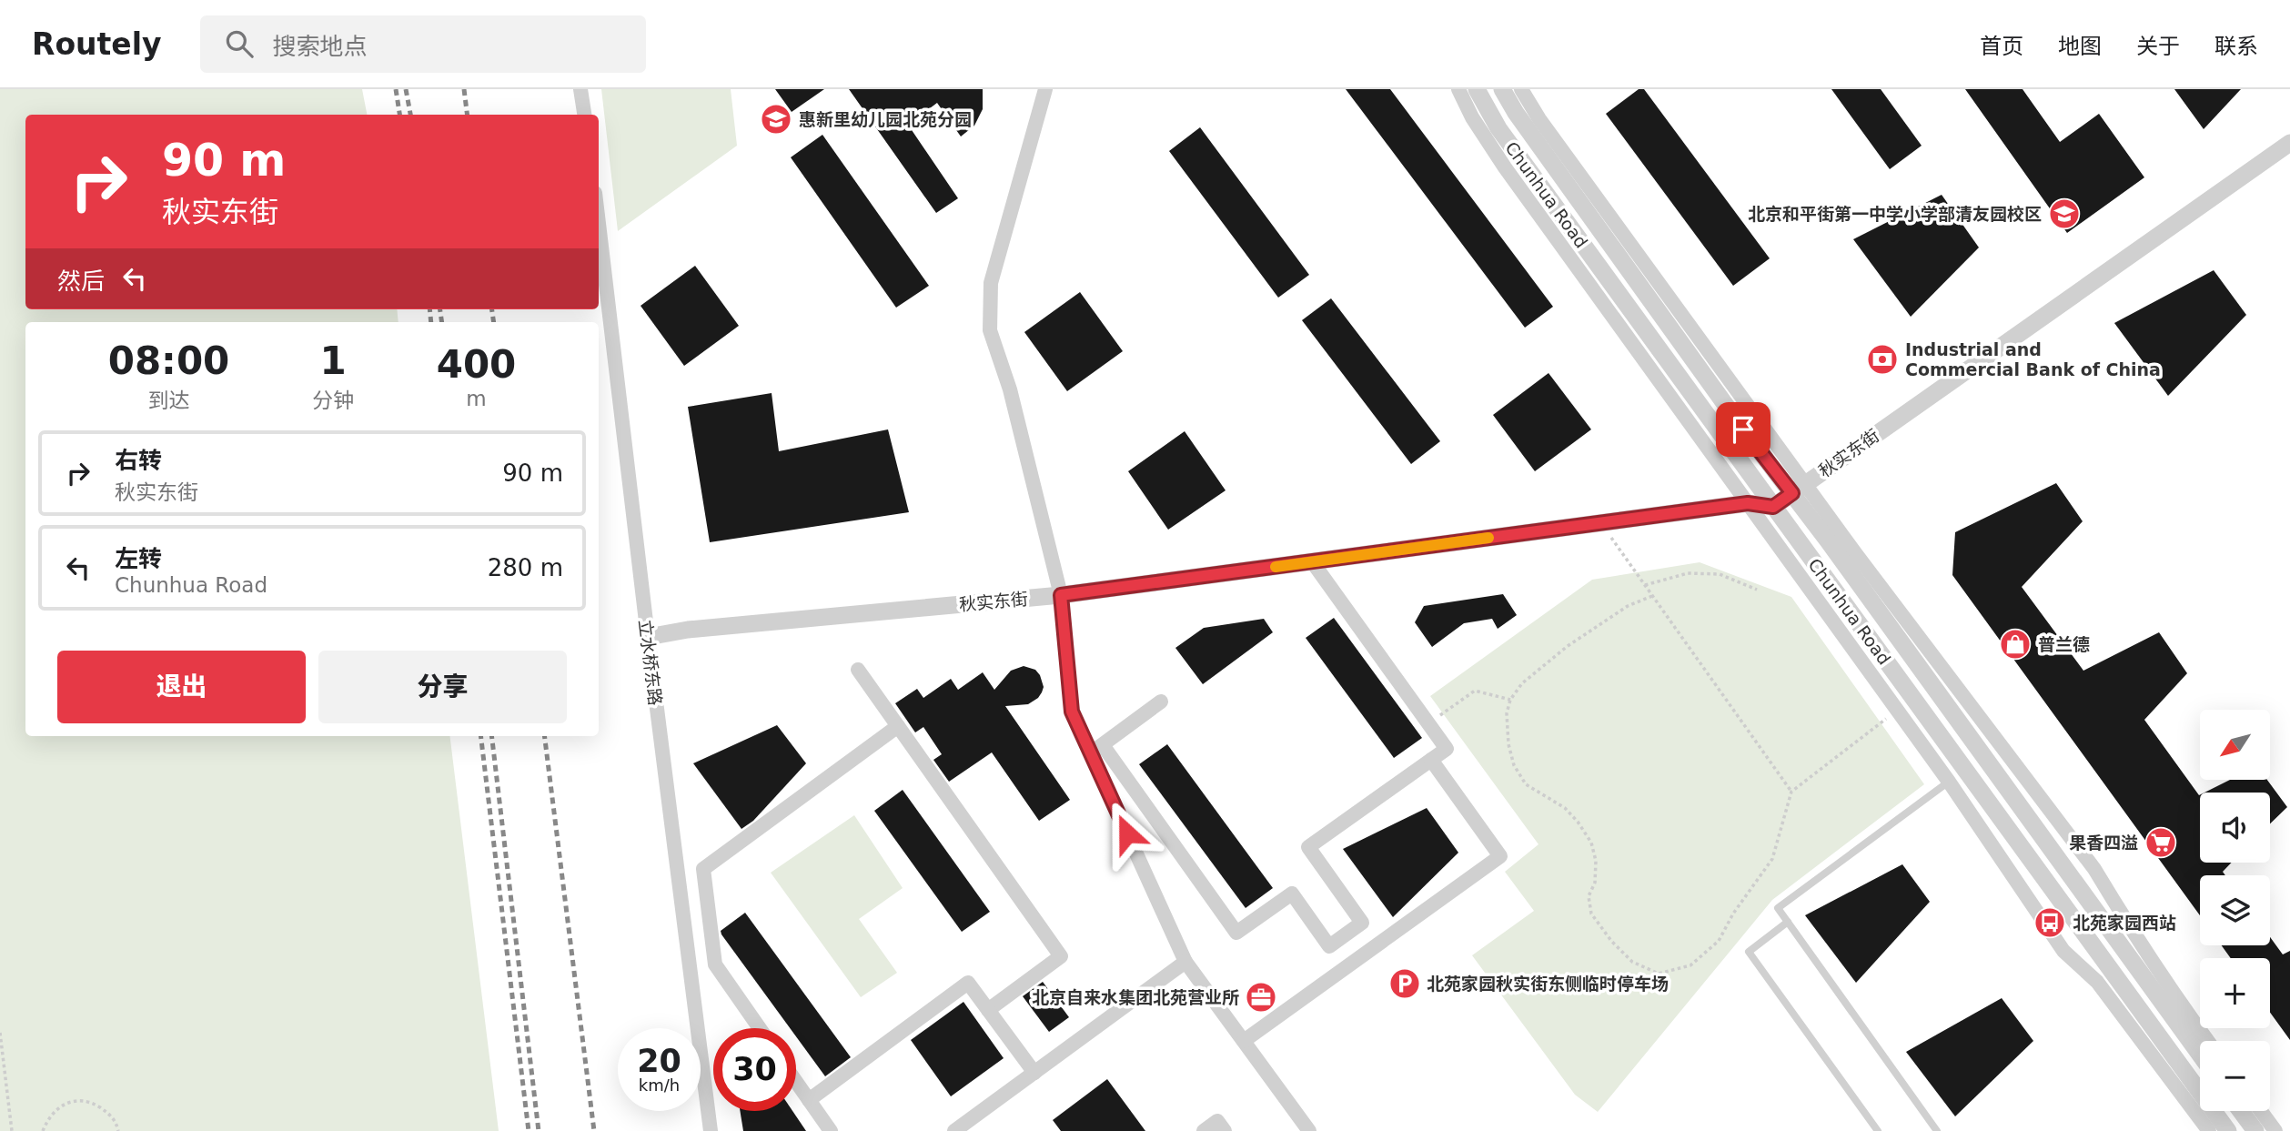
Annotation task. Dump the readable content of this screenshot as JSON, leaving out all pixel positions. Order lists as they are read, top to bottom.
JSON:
{
  "streets": {
    "street": ["Chunhua Road", "秋实东街", "立水桥东路"]
  },
  "crossings": [
    ["Chunhua Road", "秋实东街"],
    ["秋实东街", "立水桥东路"]
  ],
  "places": {
    "school or university": ["惠新里幼儿园北苑分园", "北京和平街第一中学小学部清友园校区"],
    "bank": ["Industrial and Commercial Bank of China"],
    "shop": ["普兰德"],
    "supermarket": ["果香四溢"],
    "bus stop": ["北苑家园西站"],
    "parking": ["北苑家园秋实街东侧临时停车场"],
    "office": ["北京自来水集团北苑营业所"]
  },
  "north": "bottom left",
  "page": {
    "header": "Routely",
    "search": "搜索地点",
    "nav": [
      "首页",
      "地图",
      "关于",
      "联系"
    ],
    "turn": ["90 m", "秋实东街"],
    "then": "然后",
    "eta": [
      "08:00",
      "到达",
      "1",
      "分钟",
      "400",
      "m"
    ],
    "list": [
      {
        "name": "右转",
        "note": "秋实东街",
        "value": "90 m"
      },
      {
        "name": "左转",
        "note": "Chunhua Road",
        "value": "280 m"
      }
    ],
    "buttons": ["退出", "分享"],
    "map_buttons": ["+", "−"],
    "speed": "20 km/h",
    "limit": "30"
  }
}
